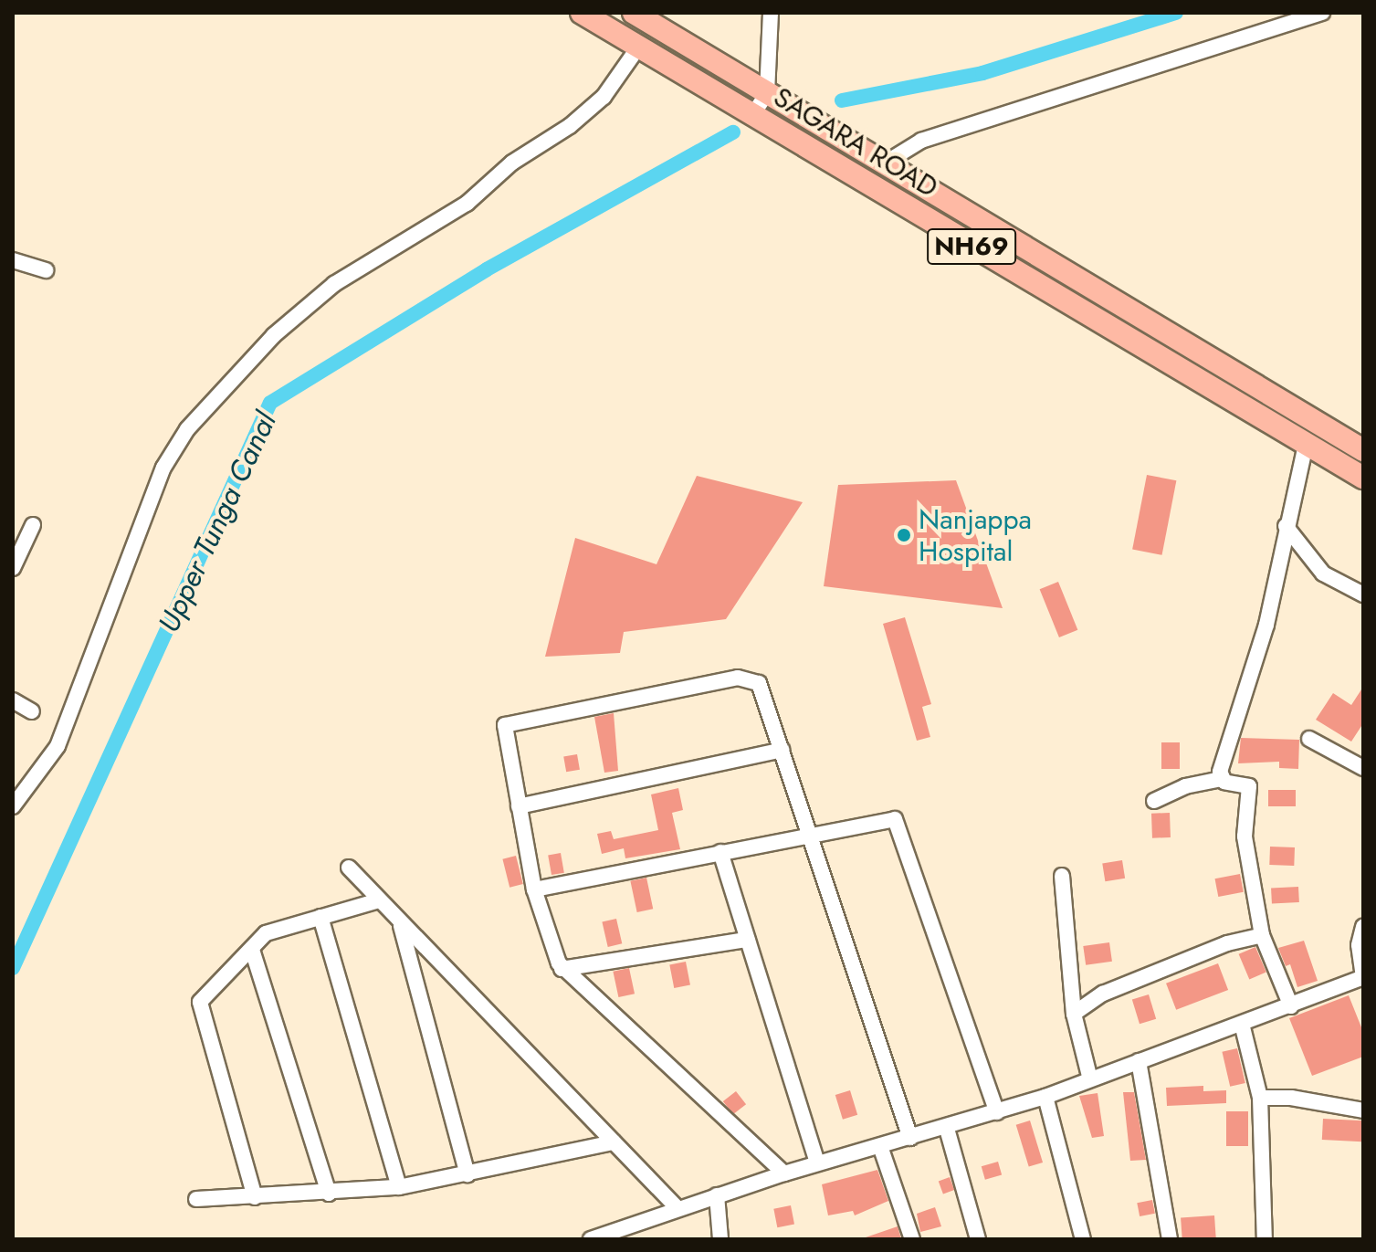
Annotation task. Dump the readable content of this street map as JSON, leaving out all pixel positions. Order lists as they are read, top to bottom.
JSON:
{
  "streets": {
    "highway": ["SAGARA ROAD", "NH69"]
  },
  "water": ["Upper Tunga Canal"],
  "places": ["Nanjappa Hospital"]
}
